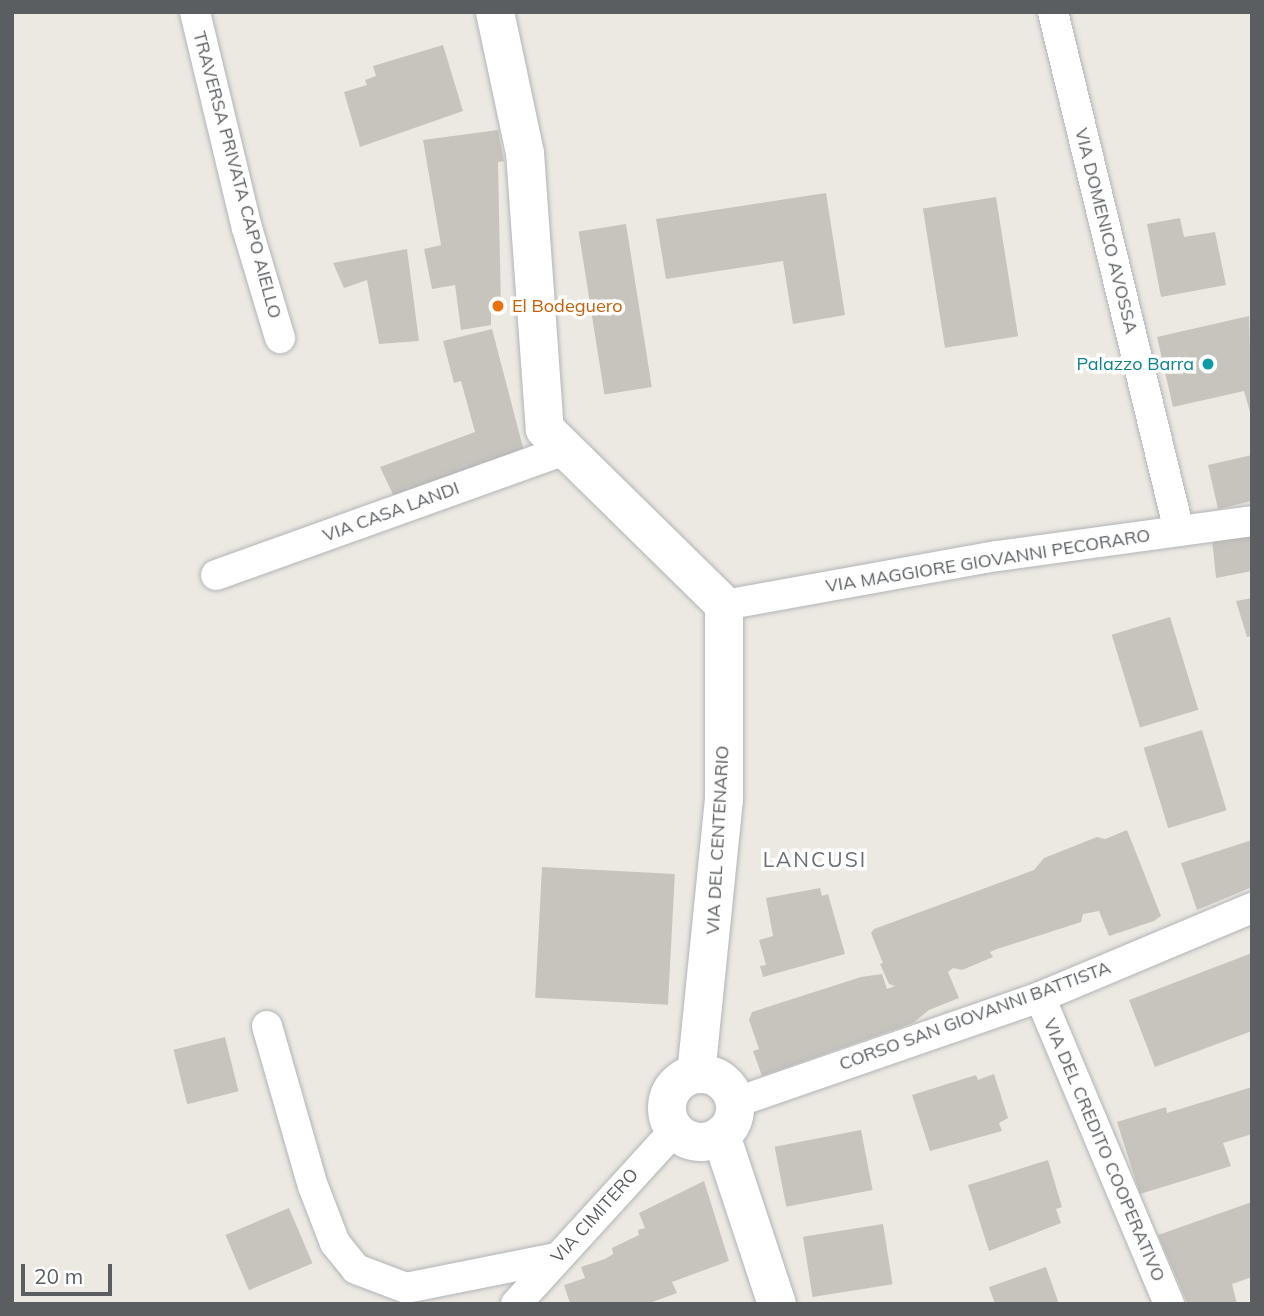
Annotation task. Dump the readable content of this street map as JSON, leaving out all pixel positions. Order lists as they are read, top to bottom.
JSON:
{
  "streets": {
    "street": [
      "TRAVERSA PRIVATA CAPO AIELLO",
      "VIA DOMENICO AVOSSA",
      "VIA CASA LANDI",
      "VIA MAGGIORE GIOVANNI PECORARO",
      "VIA DEL CENTENARIO",
      "CORSO SAN GIOVANNI BATTISTA",
      "VIA DEL CREDITO COOPERATIVO",
      "VIA CIMITERO"
    ]
  },
  "crossings": [
    ["VIA DOMENICO AVOSSA", "VIA MAGGIORE GIOVANNI PECORARO"],
    ["VIA MAGGIORE GIOVANNI PECORARO", "VIA DEL CENTENARIO"],
    ["VIA DEL CENTENARIO", "CORSO SAN GIOVANNI BATTISTA"],
    ["VIA DEL CENTENARIO", "VIA CIMITERO"],
    ["CORSO SAN GIOVANNI BATTISTA", "VIA DEL CREDITO COOPERATIVO"],
    ["CORSO SAN GIOVANNI BATTISTA", "VIA CIMITERO"]
  ],
  "districts": ["LANCUSI"],
  "places": ["El Bodeguero", "Palazzo Barra"],
  "scale_bar": "20 m"
}
